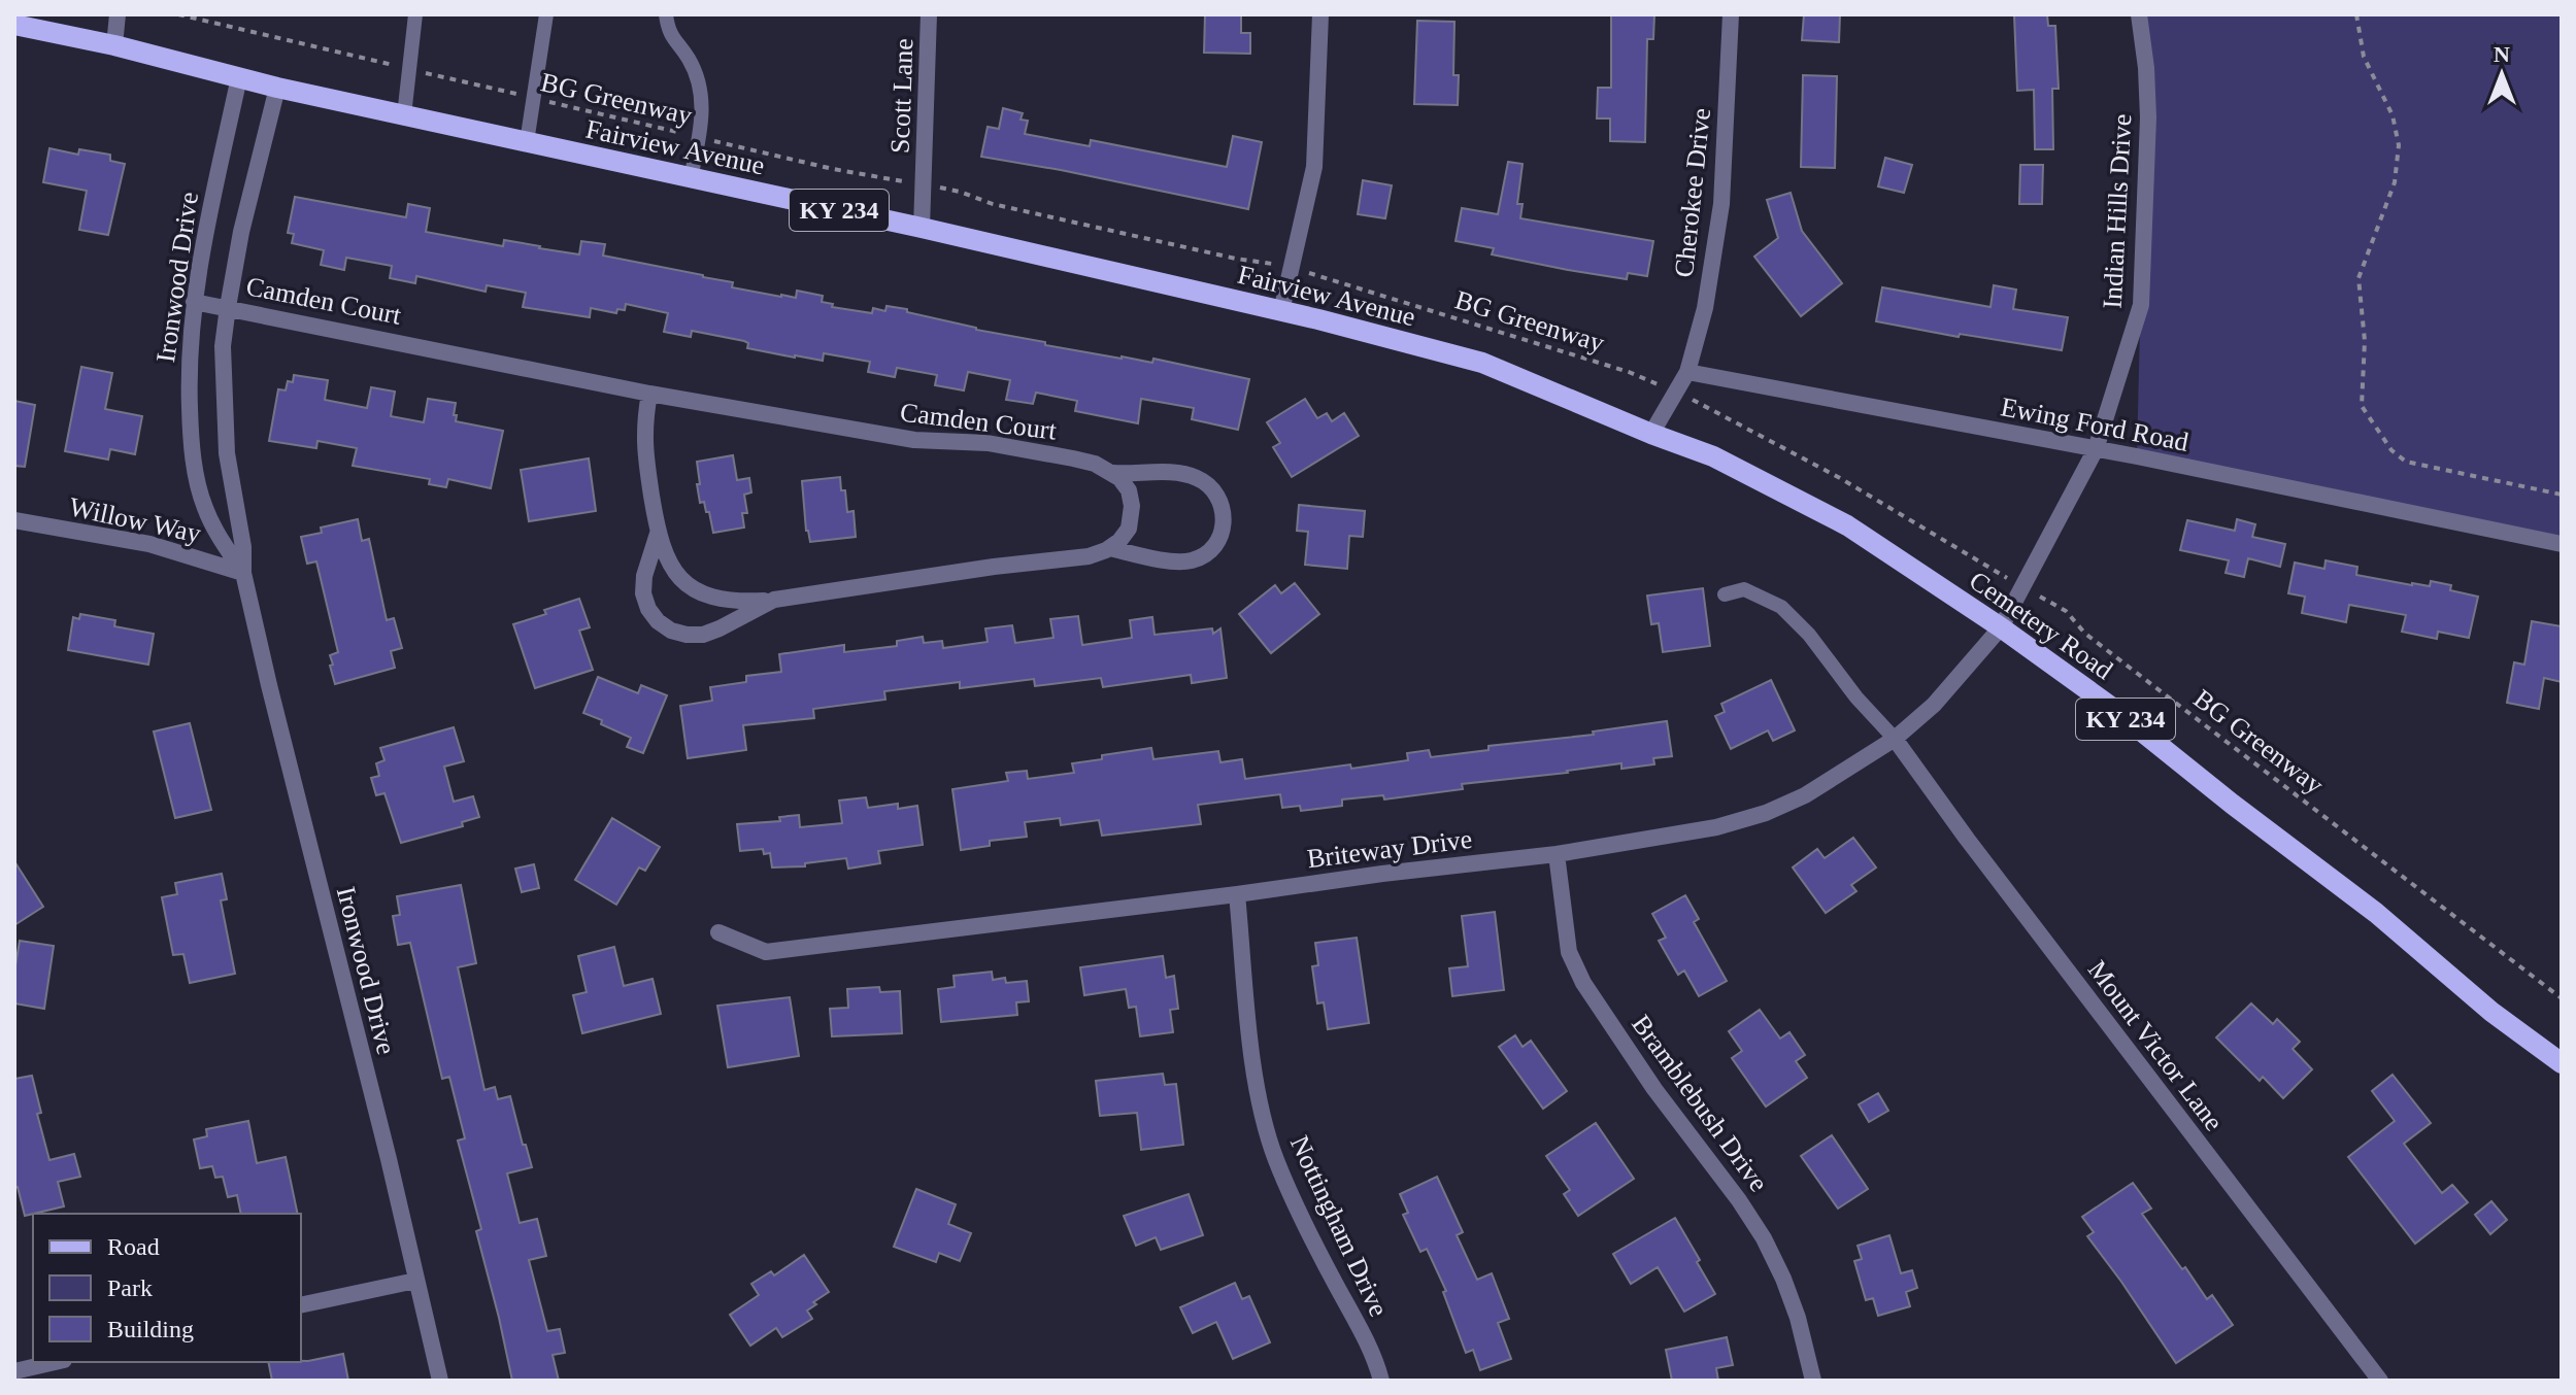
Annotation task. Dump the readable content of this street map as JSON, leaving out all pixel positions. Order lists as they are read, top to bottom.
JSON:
{
  "streets": {
    "main road": ["Fairview Avenue", "KY 234", "Cemetery Road"],
    "street": [
      "Scott Lane",
      "Cherokee Drive",
      "Indian Hills Drive",
      "Ironwood Drive",
      "Camden Court",
      "Ewing Ford Road",
      "Willow Way",
      "Briteway Drive",
      "Mount Victor Lane",
      "Bramblebush Drive",
      "Nottingham Drive"
    ],
    "path": ["BG Greenway"]
  },
  "crossings": [
    ["Scott Lane", "BG Greenway"],
    ["Scott Lane", "Fairview Avenue"],
    ["BG Greenway", "Indian Hills Drive"],
    ["Fairview Avenue", "Ironwood Drive"],
    ["Fairview Avenue", "Cemetery Road"],
    ["Cherokee Drive", "Ewing Ford Road"],
    ["Indian Hills Drive", "Ewing Ford Road"],
    ["Indian Hills Drive", "Cemetery Road"],
    ["Indian Hills Drive", "Briteway Drive"],
    ["Ironwood Drive", "Camden Court"],
    ["Ironwood Drive", "Willow Way"],
    ["Cemetery Road", "Briteway Drive"],
    ["Briteway Drive", "Mount Victor Lane"],
    ["Briteway Drive", "Bramblebush Drive"],
    ["Briteway Drive", "Nottingham Drive"]
  ],
  "legend": ["Road", "Park", "Building"],
  "north": "top"
}
